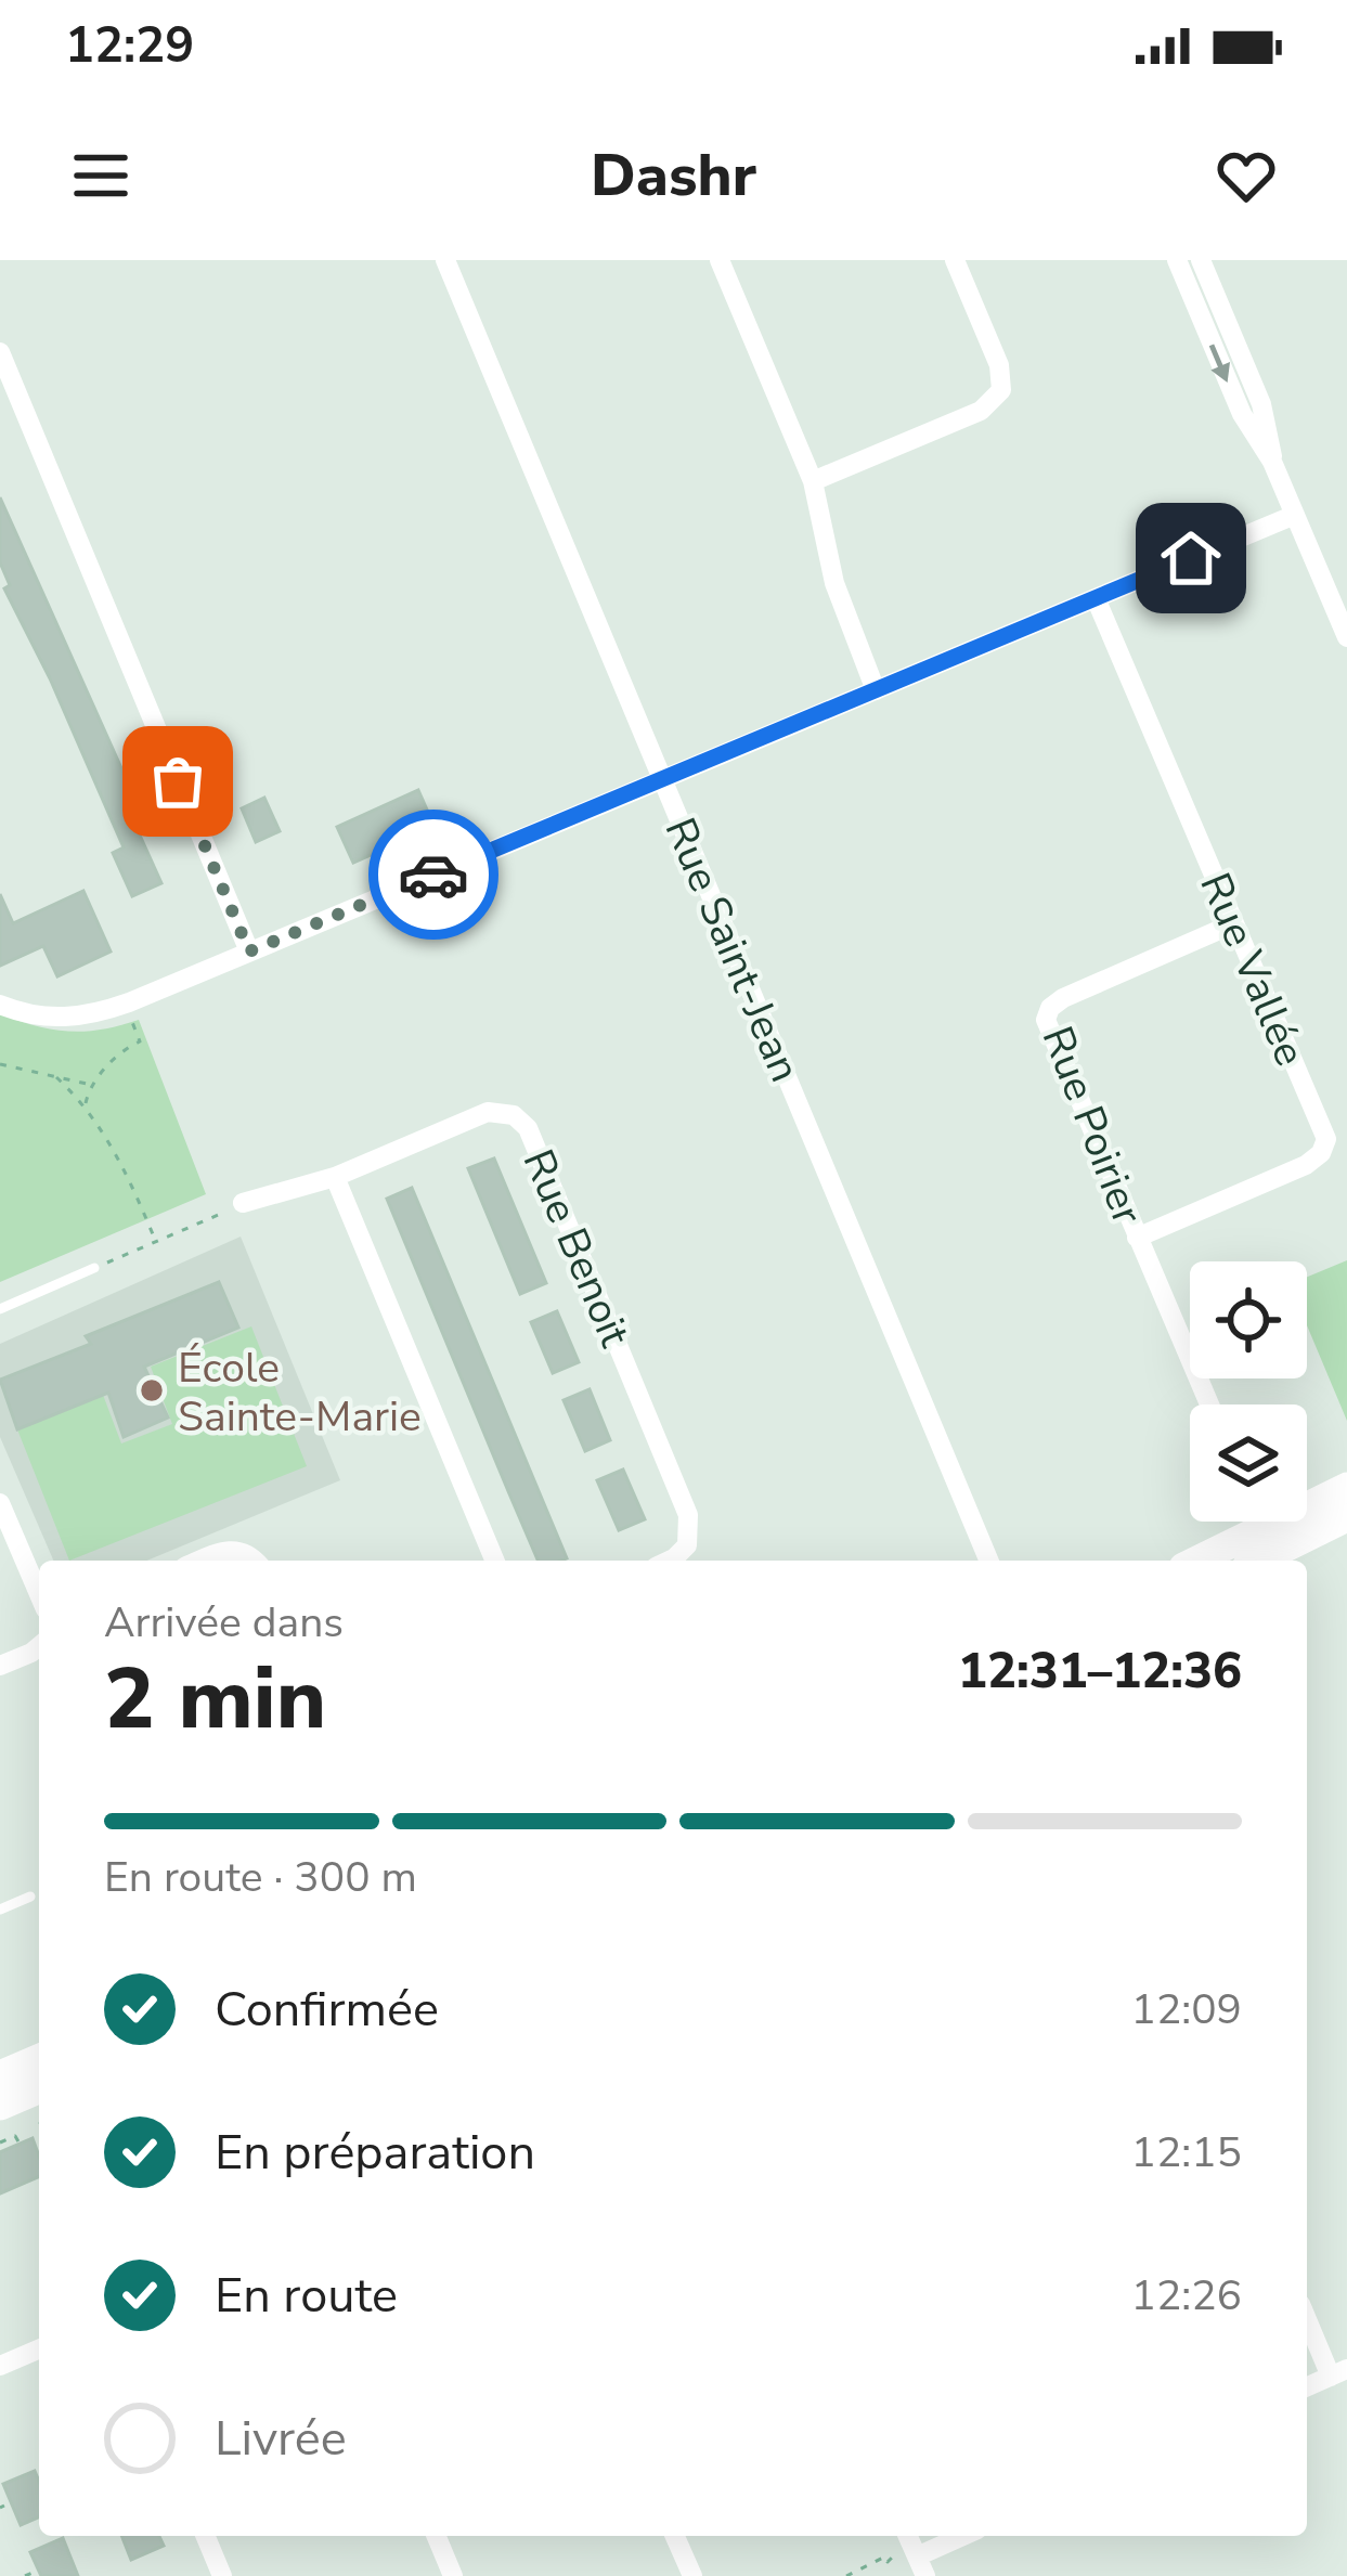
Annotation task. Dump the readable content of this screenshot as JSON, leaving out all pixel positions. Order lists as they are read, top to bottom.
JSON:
{
  "streets": {
    "street": [
      "Rue Saint-Jean",
      "Rue Vallée",
      "Rue Poirier",
      "Rue Benoit"
    ]
  },
  "crossings": [
    ["Rue Vallée", "Rue Poirier"]
  ],
  "places": ["École Sainte-Marie"],
  "page": {
    "status": "12:29",
    "header": "Dashr",
    "heading": ["2 min", "Arrivée dans", "12:31–12:36"],
    "bar": "En route · 300 m",
    "list": [
      ["Confirmée", "12:09"],
      ["En préparation", "12:15"],
      ["En route", "12:26"],
      "Livrée"
    ]
  }
}
